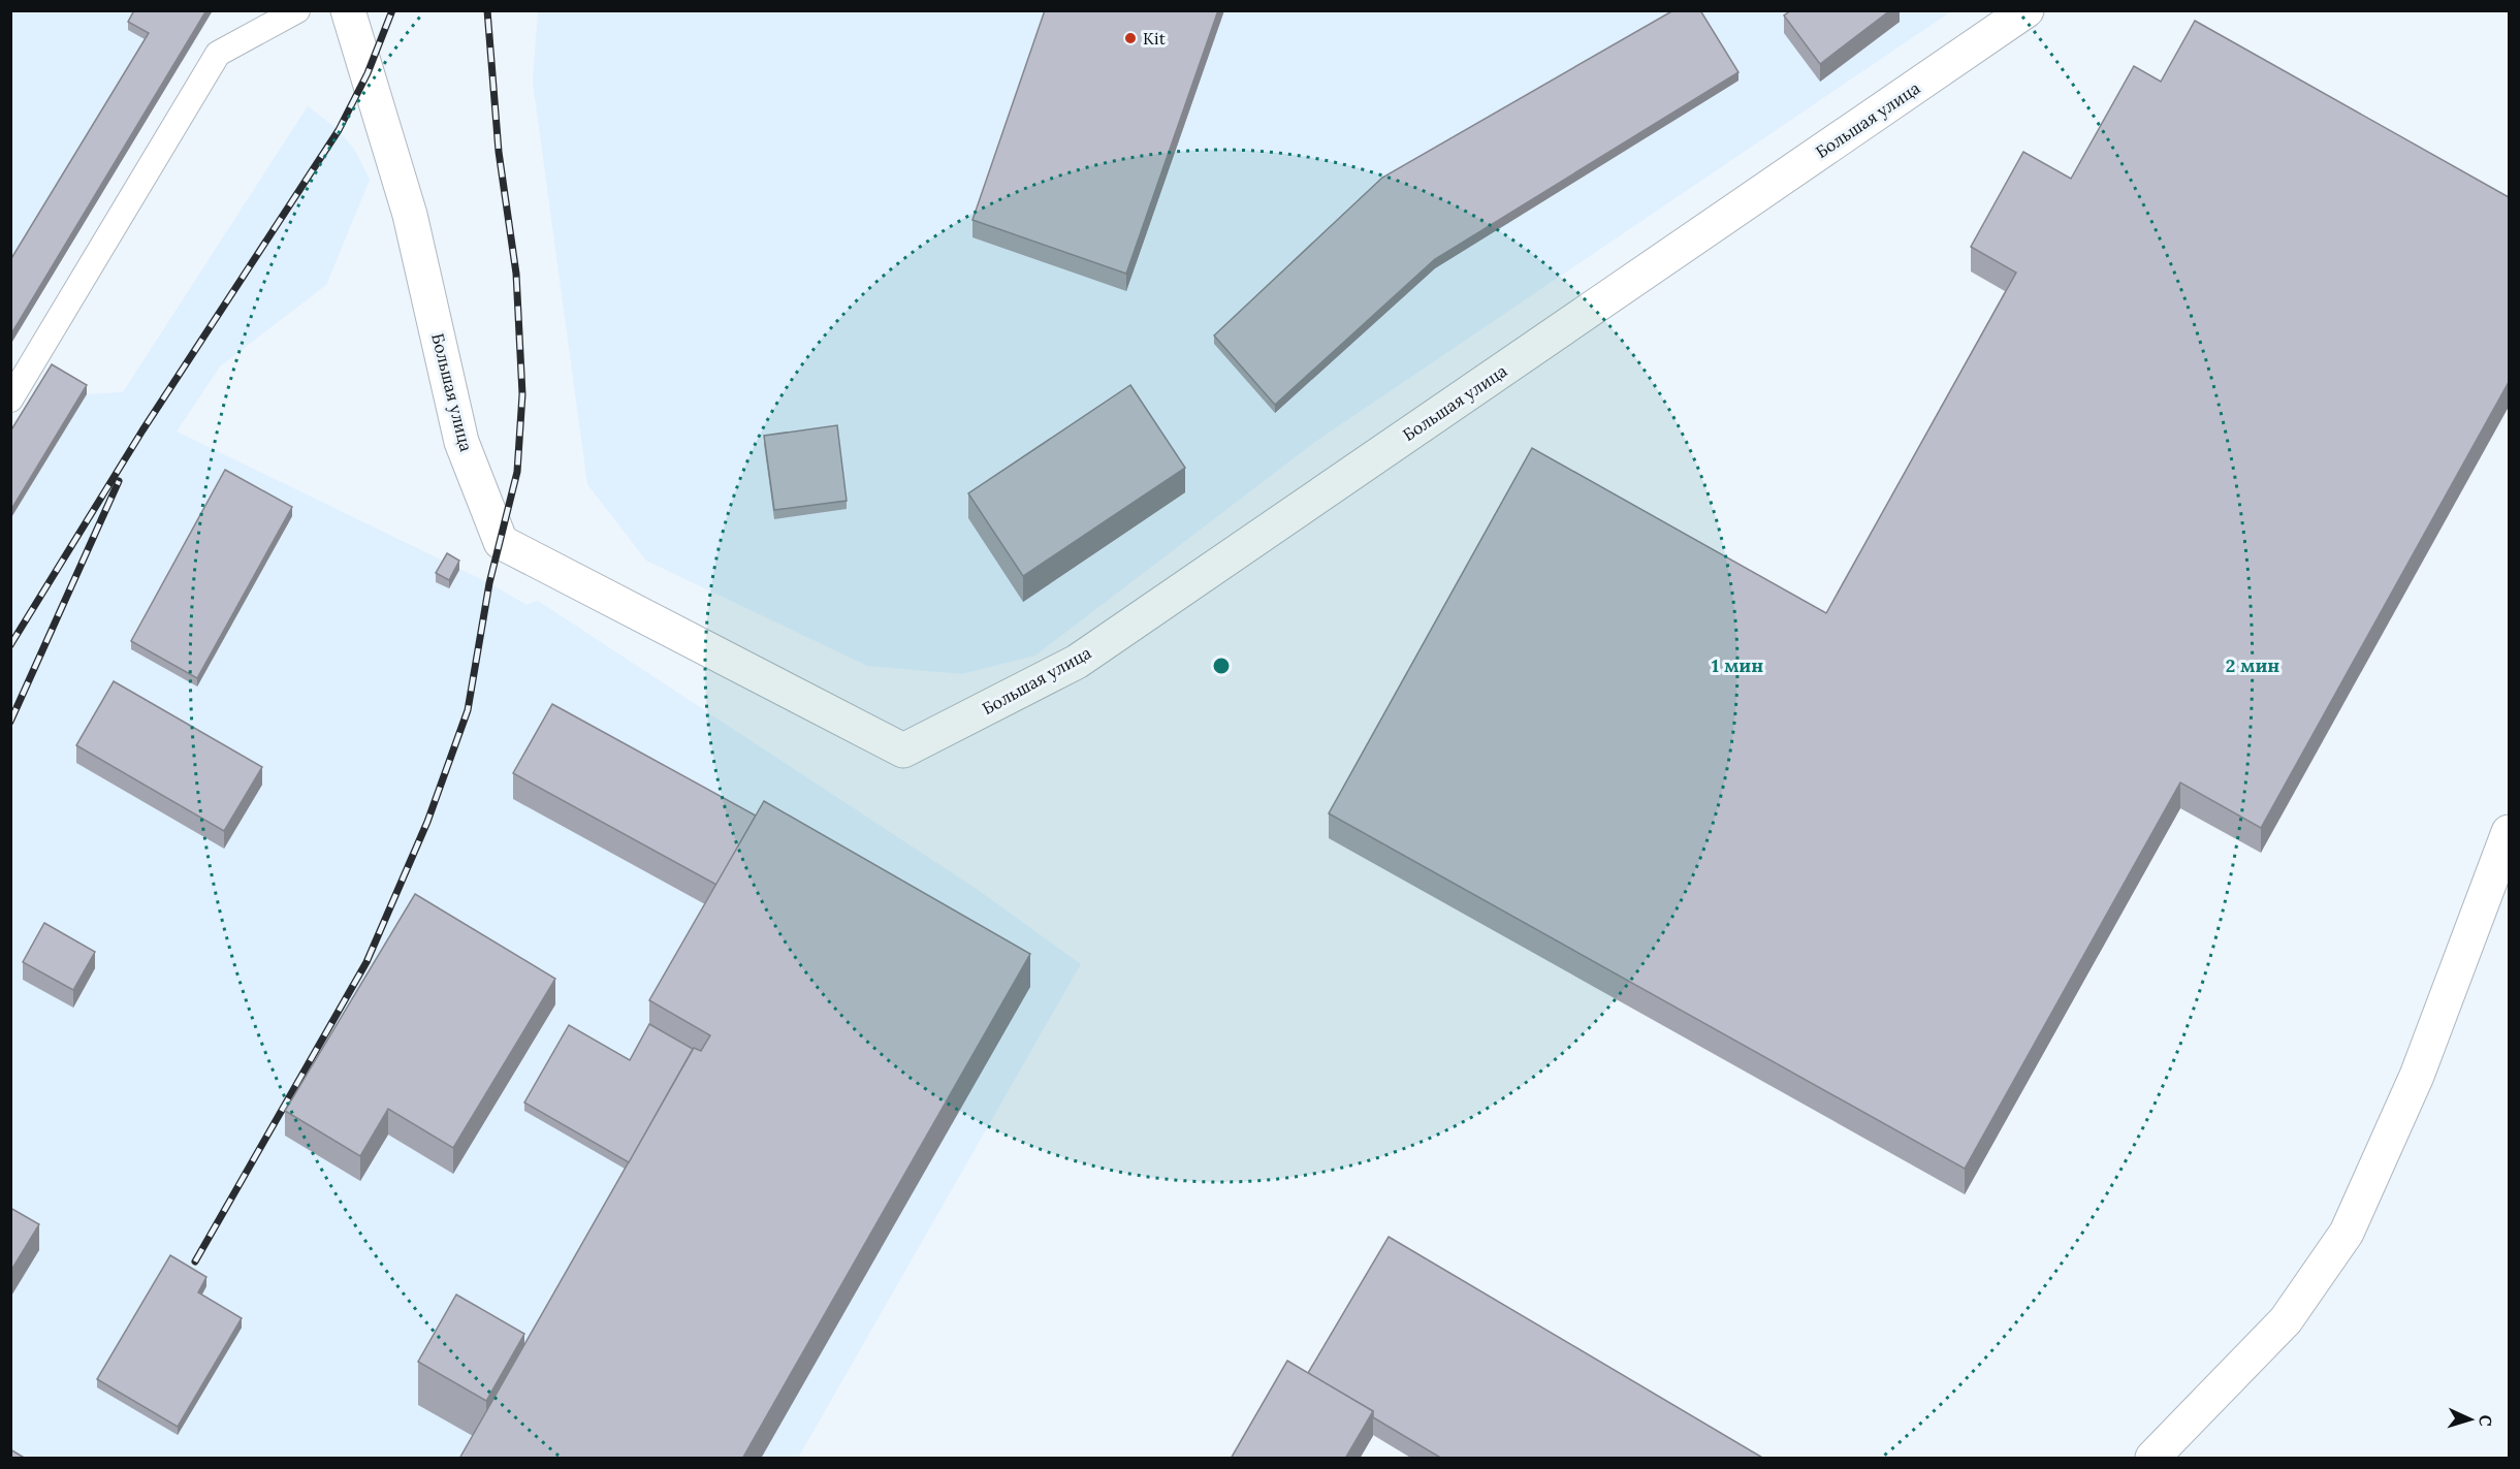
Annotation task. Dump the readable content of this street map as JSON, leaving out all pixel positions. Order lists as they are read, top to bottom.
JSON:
{
  "streets": {
    "street": ["Большая улица"]
  },
  "places": ["Kit"],
  "north": "right",
  "rings": ["1 мин", "2 мин"]
}
